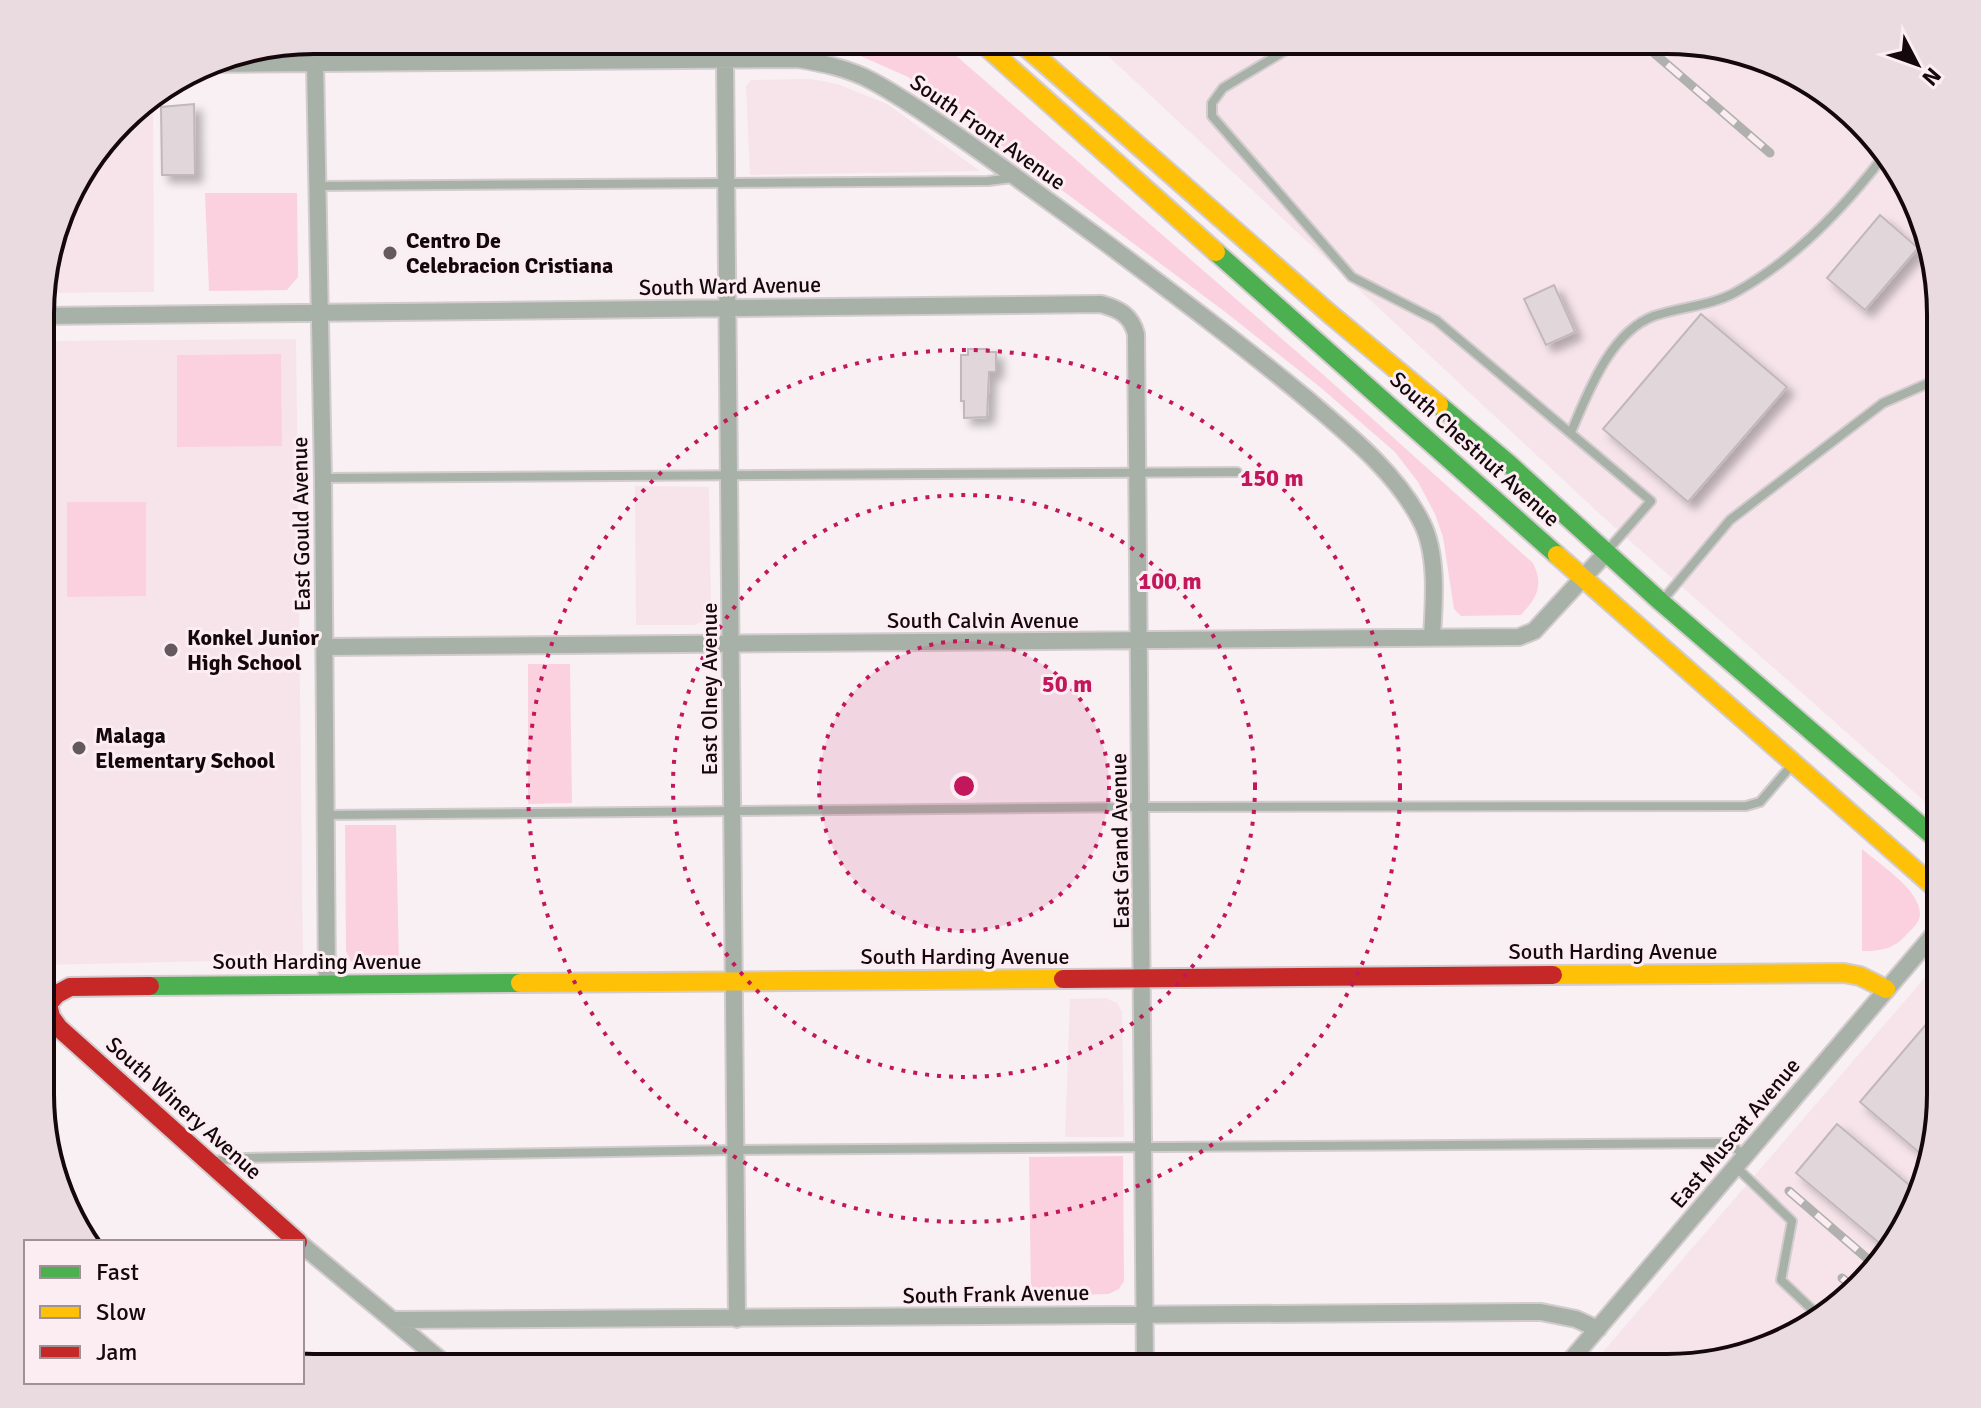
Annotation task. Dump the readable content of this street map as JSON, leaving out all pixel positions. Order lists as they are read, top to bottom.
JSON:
{
  "streets": {
    "main road": ["South Chestnut Avenue", "South Harding Avenue", "South Winery Avenue"],
    "street": [
      "South Front Avenue",
      "South Ward Avenue",
      "East Gould Avenue",
      "South Calvin Avenue",
      "East Olney Avenue",
      "East Grand Avenue",
      "East Muscat Avenue",
      "South Frank Avenue"
    ]
  },
  "crossings": [
    ["South Front Avenue", "East Gould Avenue"],
    ["South Front Avenue", "South Calvin Avenue"],
    ["South Front Avenue", "East Olney Avenue"],
    ["South Ward Avenue", "East Gould Avenue"],
    ["South Ward Avenue", "East Olney Avenue"],
    ["South Ward Avenue", "East Grand Avenue"],
    ["South Chestnut Avenue", "South Calvin Avenue"],
    ["East Gould Avenue", "South Calvin Avenue"],
    ["East Gould Avenue", "South Harding Avenue"],
    ["South Calvin Avenue", "East Olney Avenue"],
    ["South Calvin Avenue", "East Grand Avenue"],
    ["East Olney Avenue", "South Harding Avenue"],
    ["East Olney Avenue", "South Frank Avenue"],
    ["East Grand Avenue", "South Harding Avenue"],
    ["East Grand Avenue", "South Frank Avenue"],
    ["South Harding Avenue", "East Muscat Avenue"],
    ["South Winery Avenue", "South Frank Avenue"],
    ["East Muscat Avenue", "South Frank Avenue"]
  ],
  "places": ["Centro De Celebracion Cristiana", "Konkel Junior High School", "Malaga Elementary School"],
  "legend": ["Fast", "Slow", "Jam"],
  "north": "bottom right",
  "rings": ["150 m", "100 m", "50 m"]
}
